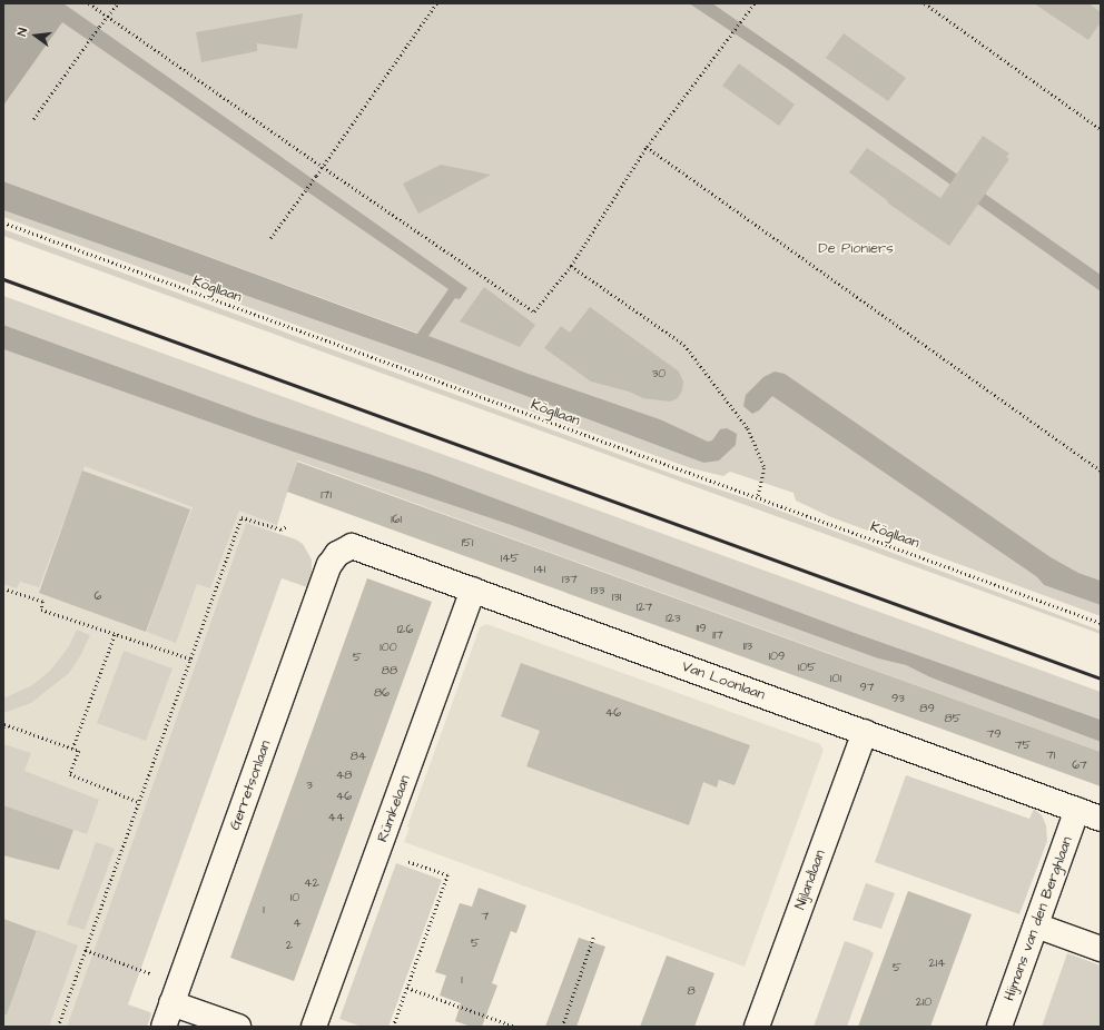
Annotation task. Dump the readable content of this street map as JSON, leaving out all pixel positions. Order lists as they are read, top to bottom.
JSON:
{
  "streets": {
    "street": [
      "Van Loonlaan",
      "Gerretsonlaan",
      "Rümkelaan",
      "Nijlandlaan",
      "Hijmans van den Berghlaan"
    ],
    "path": ["Kögllaan"]
  },
  "crossings": [
    ["Van Loonlaan", "Gerretsonlaan"],
    ["Van Loonlaan", "Rümkelaan"],
    ["Van Loonlaan", "Nijlandlaan"],
    ["Van Loonlaan", "Hijmans van den Berghlaan"]
  ],
  "parks": ["De Pioniers"],
  "house_numbers": [
    "30",
    "171",
    "161",
    "151",
    "145",
    "141",
    "137",
    "133",
    "6",
    "131",
    "127",
    "123",
    "119",
    "126",
    "117",
    "113",
    "100",
    "109",
    "5",
    "105",
    "88",
    "101",
    "97",
    "86",
    "93",
    "89",
    "46",
    "85",
    "79",
    "75",
    "71",
    "84",
    "67",
    "48",
    "3",
    "46",
    "44",
    "42",
    "10",
    "1",
    "7",
    "4",
    "5",
    "2",
    "214",
    "5",
    "1",
    "8",
    "210"
  ],
  "north": "left"
}
